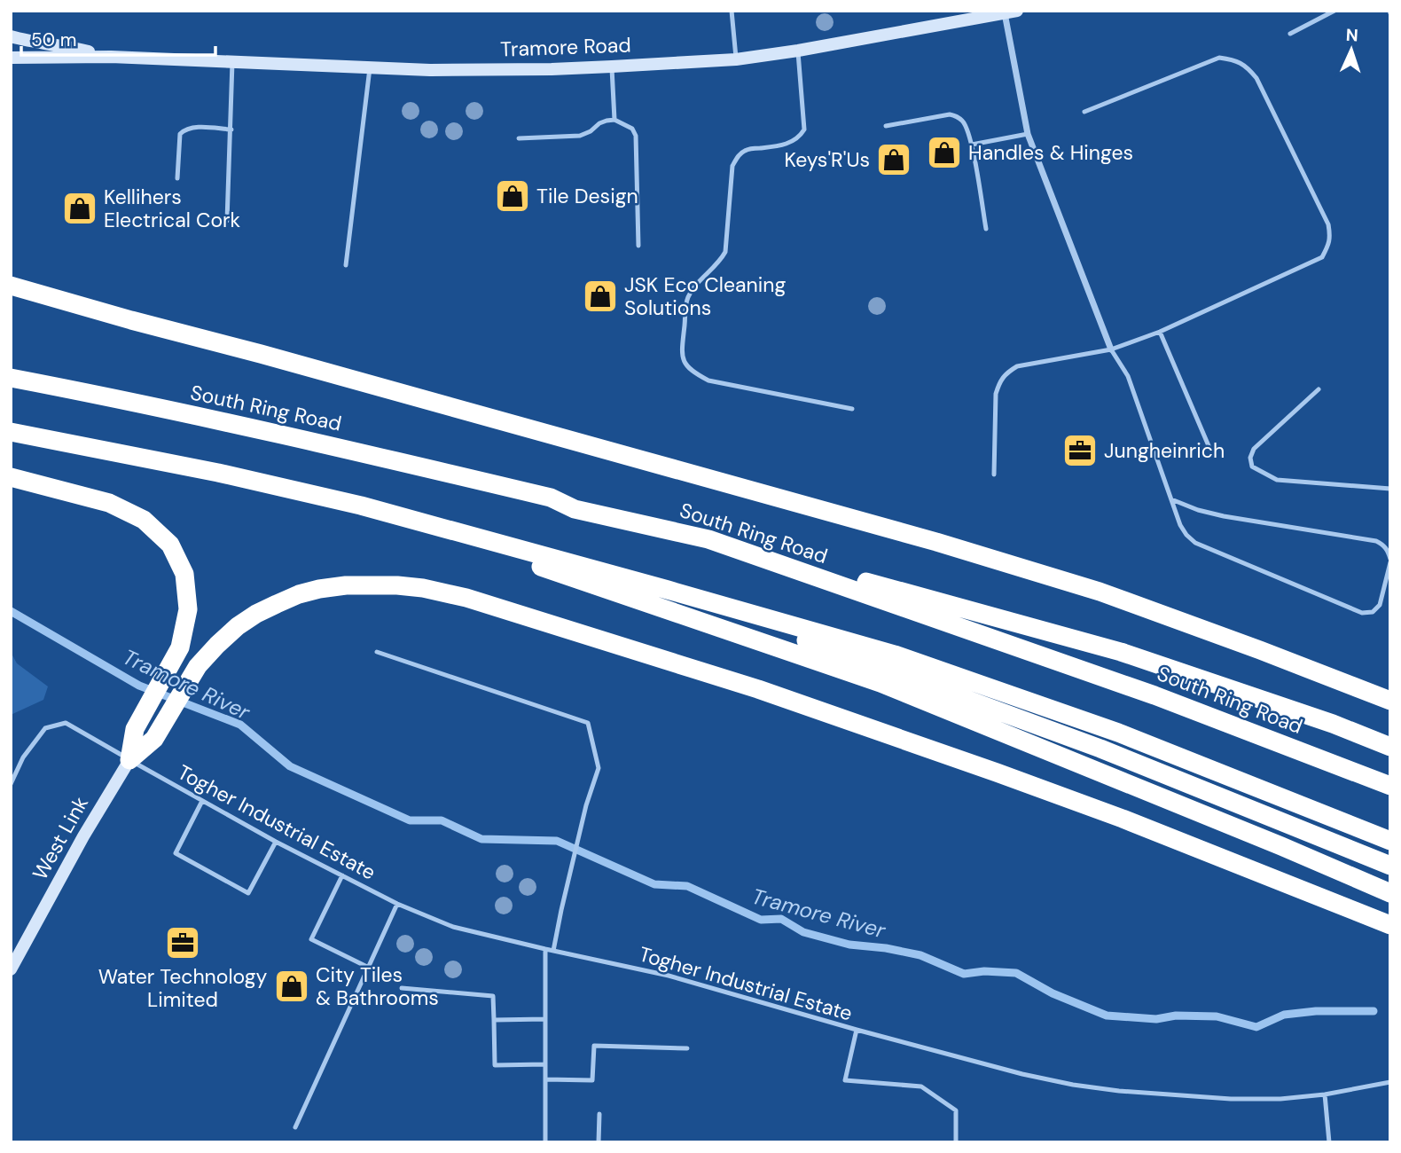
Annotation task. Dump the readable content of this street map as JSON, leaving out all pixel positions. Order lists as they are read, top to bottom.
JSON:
{
  "streets": {
    "highway": ["South Ring Road"],
    "street": ["Tramore Road", "West Link"],
    "lane": ["Togher Industrial Estate"]
  },
  "crossings": [
    ["Togher Industrial Estate", "West Link"]
  ],
  "water": ["Tramore River"],
  "places": {
    "shop": [
      "Handles & Hinges",
      "Keys'R'Us",
      "Tile Design",
      "Kellihers Electrical Cork",
      "JSK Eco Cleaning Solutions",
      "City Tiles & Bathrooms"
    ],
    "office": ["Jungheinrich", "Water Technology Limited"]
  },
  "scale_bar": "50 m",
  "north": "top"
}
